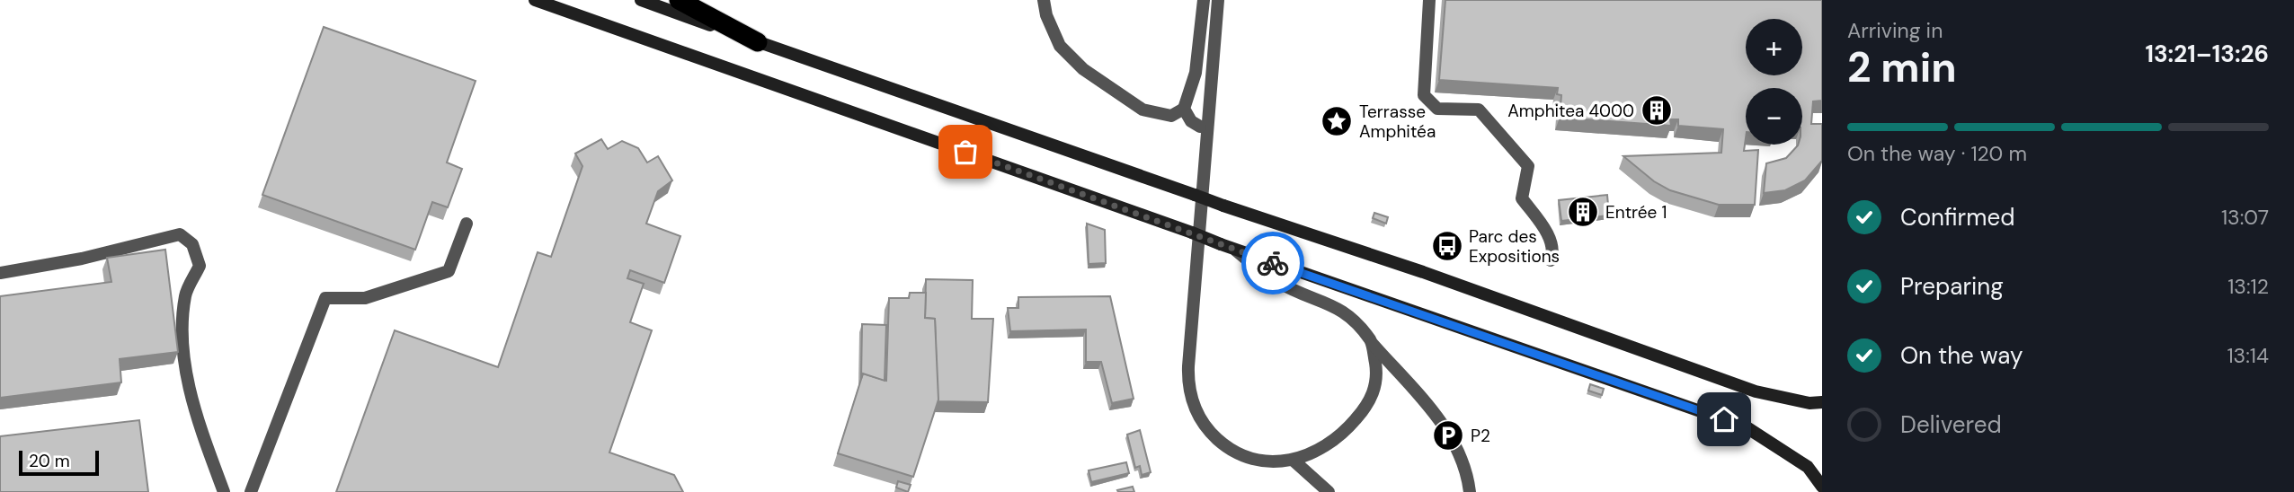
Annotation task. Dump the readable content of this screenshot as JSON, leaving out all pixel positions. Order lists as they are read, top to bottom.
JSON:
{
  "places": {
    "building": ["Amphitea 4000", "Entrée 1"],
    "place": ["Terrasse Amphitéa"],
    "bus stop": ["Parc des Expositions"],
    "parking": ["P2"]
  },
  "scale_bar": "20 m",
  "page": {
    "heading": ["2 min", "Arriving in", "13:21–13:26"],
    "map_buttons": ["+", "−"],
    "bar": "On the way · 120 m",
    "list": [
      ["Confirmed", "13:07"],
      ["Preparing", "13:12"],
      ["On the way", "13:14"],
      "Delivered"
    ],
    "scale": "20 m"
  }
}
